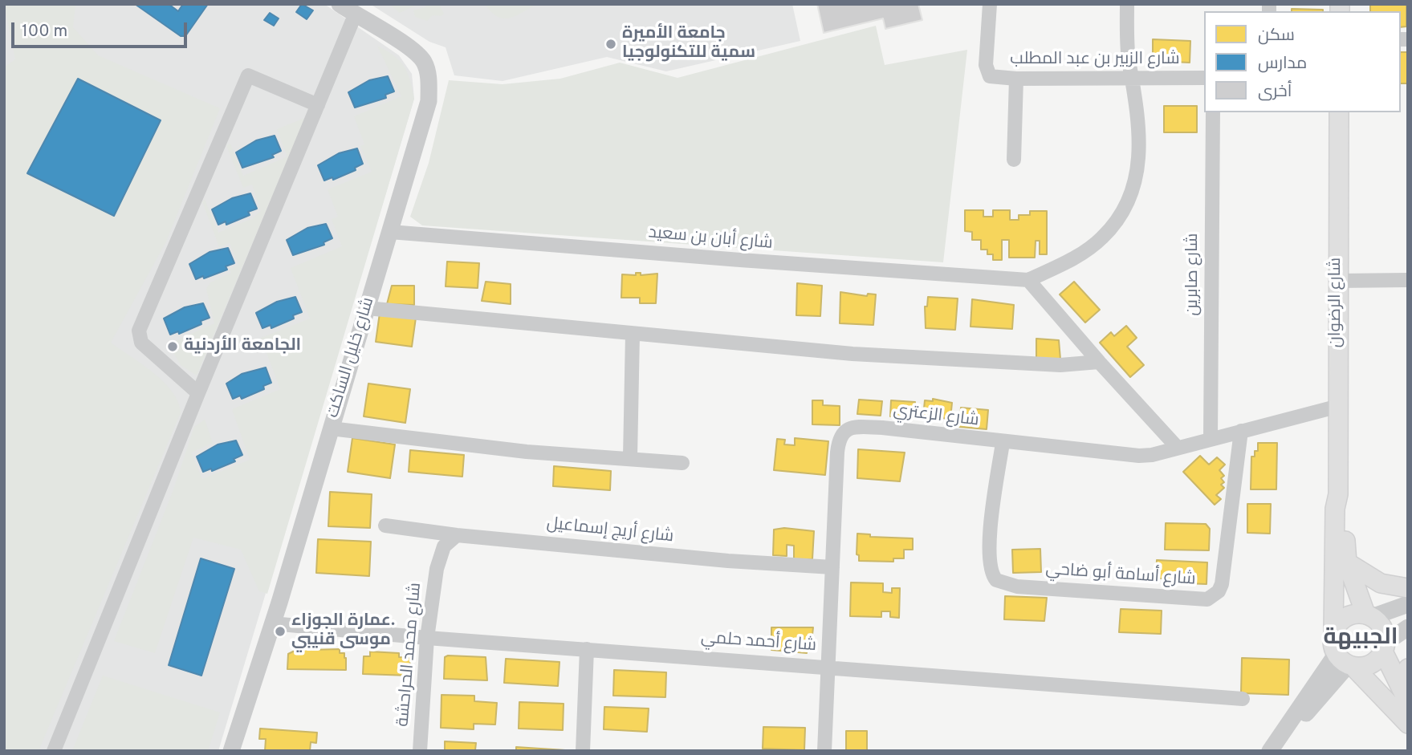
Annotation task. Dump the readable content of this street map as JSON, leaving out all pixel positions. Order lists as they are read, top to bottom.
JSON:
{
  "streets": {
    "main road": ["شارع الرضوان"],
    "street": [
      "شارع الزبير بن عبد المطلب",
      "شارع أبان بن سعيد",
      "شارع صابرين",
      "شارع خليل الساكت",
      "شارع الزعتري",
      "شارع أريج إسماعيل",
      "شارع أسامة أبو ضاحي",
      "شارع أحمد حلمي",
      "شارع محمد الحراحشة"
    ]
  },
  "crossings": [
    ["شارع أبان بن سعيد", "شارع خليل الساكت"],
    ["شارع صابرين", "شارع الزعتري"],
    ["شارع الرضوان", "شارع الزعتري"],
    ["شارع خليل الساكت", "شارع أحمد حلمي"],
    ["شارع الزعتري", "شارع أريج إسماعيل"],
    ["شارع الزعتري", "شارع أسامة أبو ضاحي"],
    ["شارع الزعتري", "شارع أحمد حلمي"],
    ["شارع أريج إسماعيل", "شارع محمد الحراحشة"],
    ["شارع أحمد حلمي", "شارع محمد الحراحشة"]
  ],
  "districts": ["الجبيهة"],
  "places": ["جامعة الأميرة سمية للتكنولوجيا", "الجامعة الأردنية", "عمارة الجوزاء. موسى قنيبي"],
  "legend": ["سكن", "مدارس", "أخرى"],
  "scale_bar": "100 m"
}
